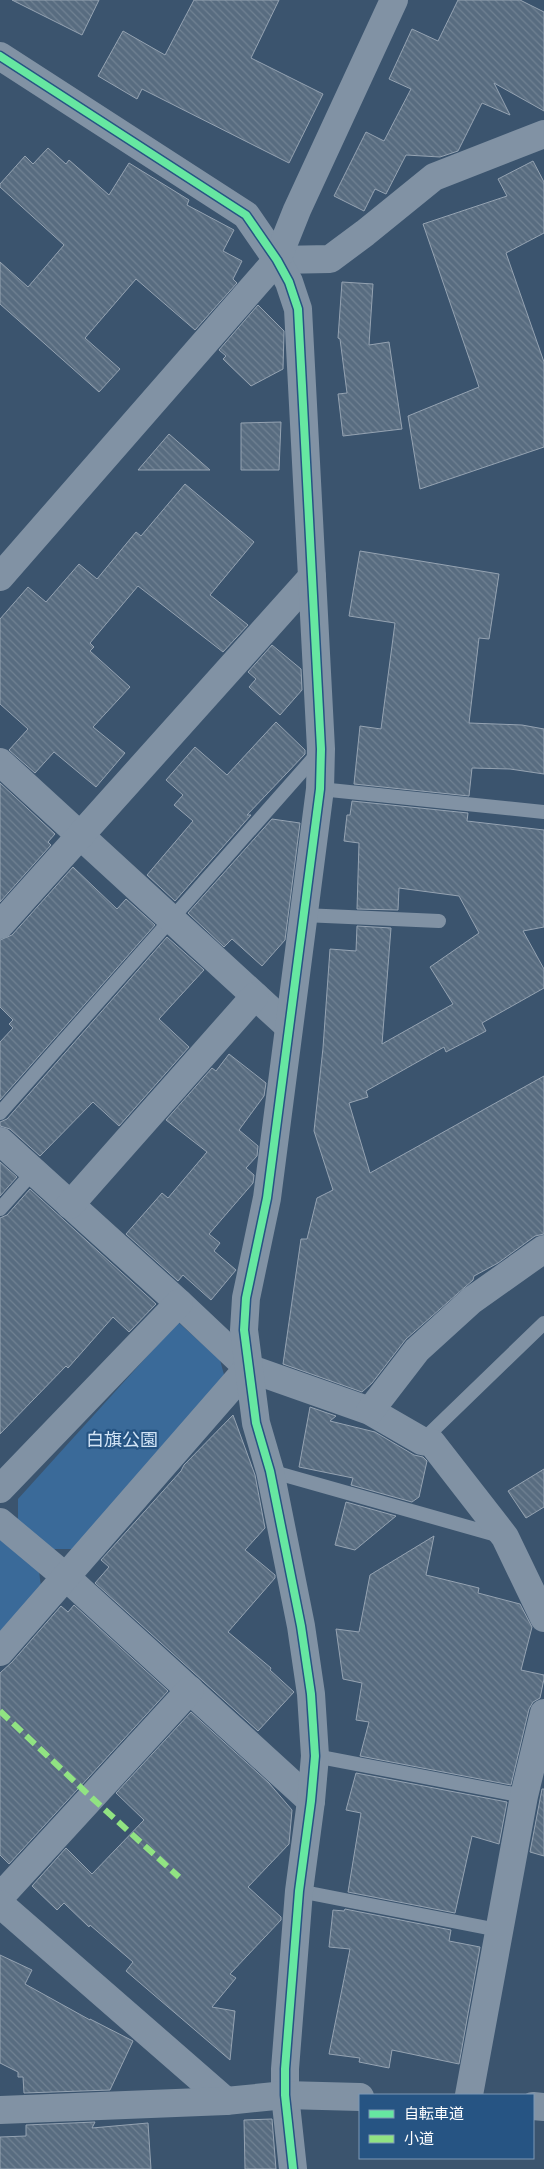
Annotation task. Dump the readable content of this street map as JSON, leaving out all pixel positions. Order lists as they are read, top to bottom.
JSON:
{
  "parks": ["白旗公園"],
  "legend": ["自転車道", "小道"]
}
